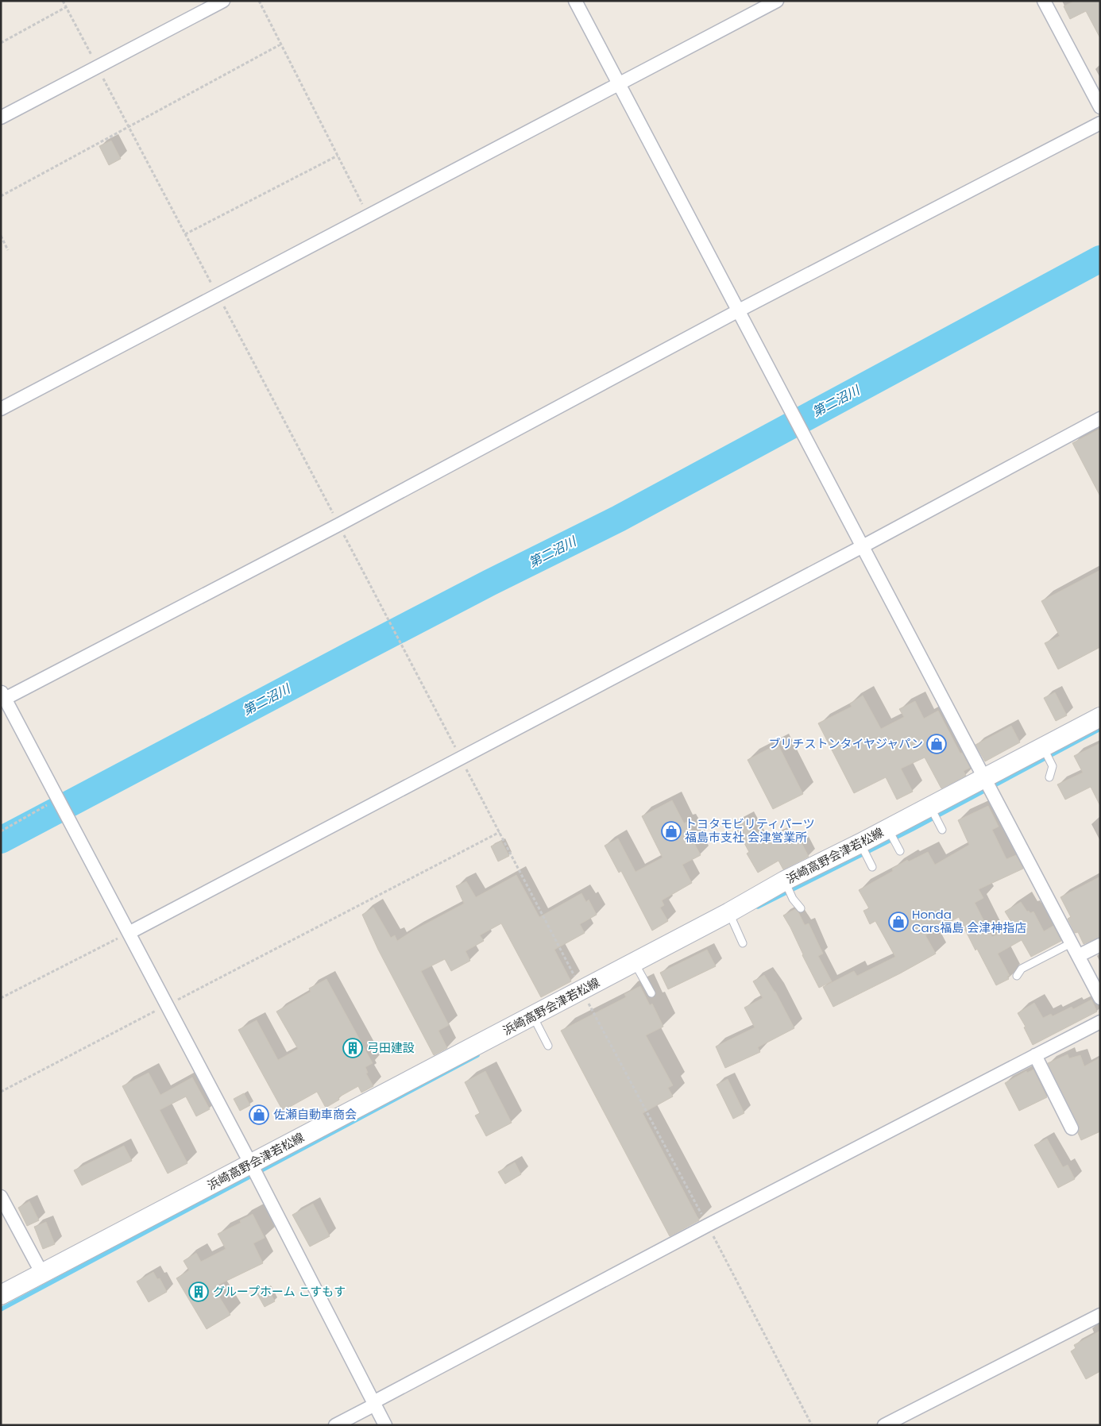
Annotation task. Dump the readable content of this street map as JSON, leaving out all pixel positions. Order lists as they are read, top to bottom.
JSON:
{
  "streets": {
    "main road": ["浜崎高野会津若松線"]
  },
  "water": ["第二沼川"],
  "places": {
    "shop": [
      "ブリチストンタイヤジャパン",
      "トヨタモビリティパーツ 福島市支社 会津営業所",
      "Honda Cars福島 会津神指店",
      "佐瀬自動車商会"
    ],
    "building": ["弓田建設", "グループホーム こすもす"]
  }
}
